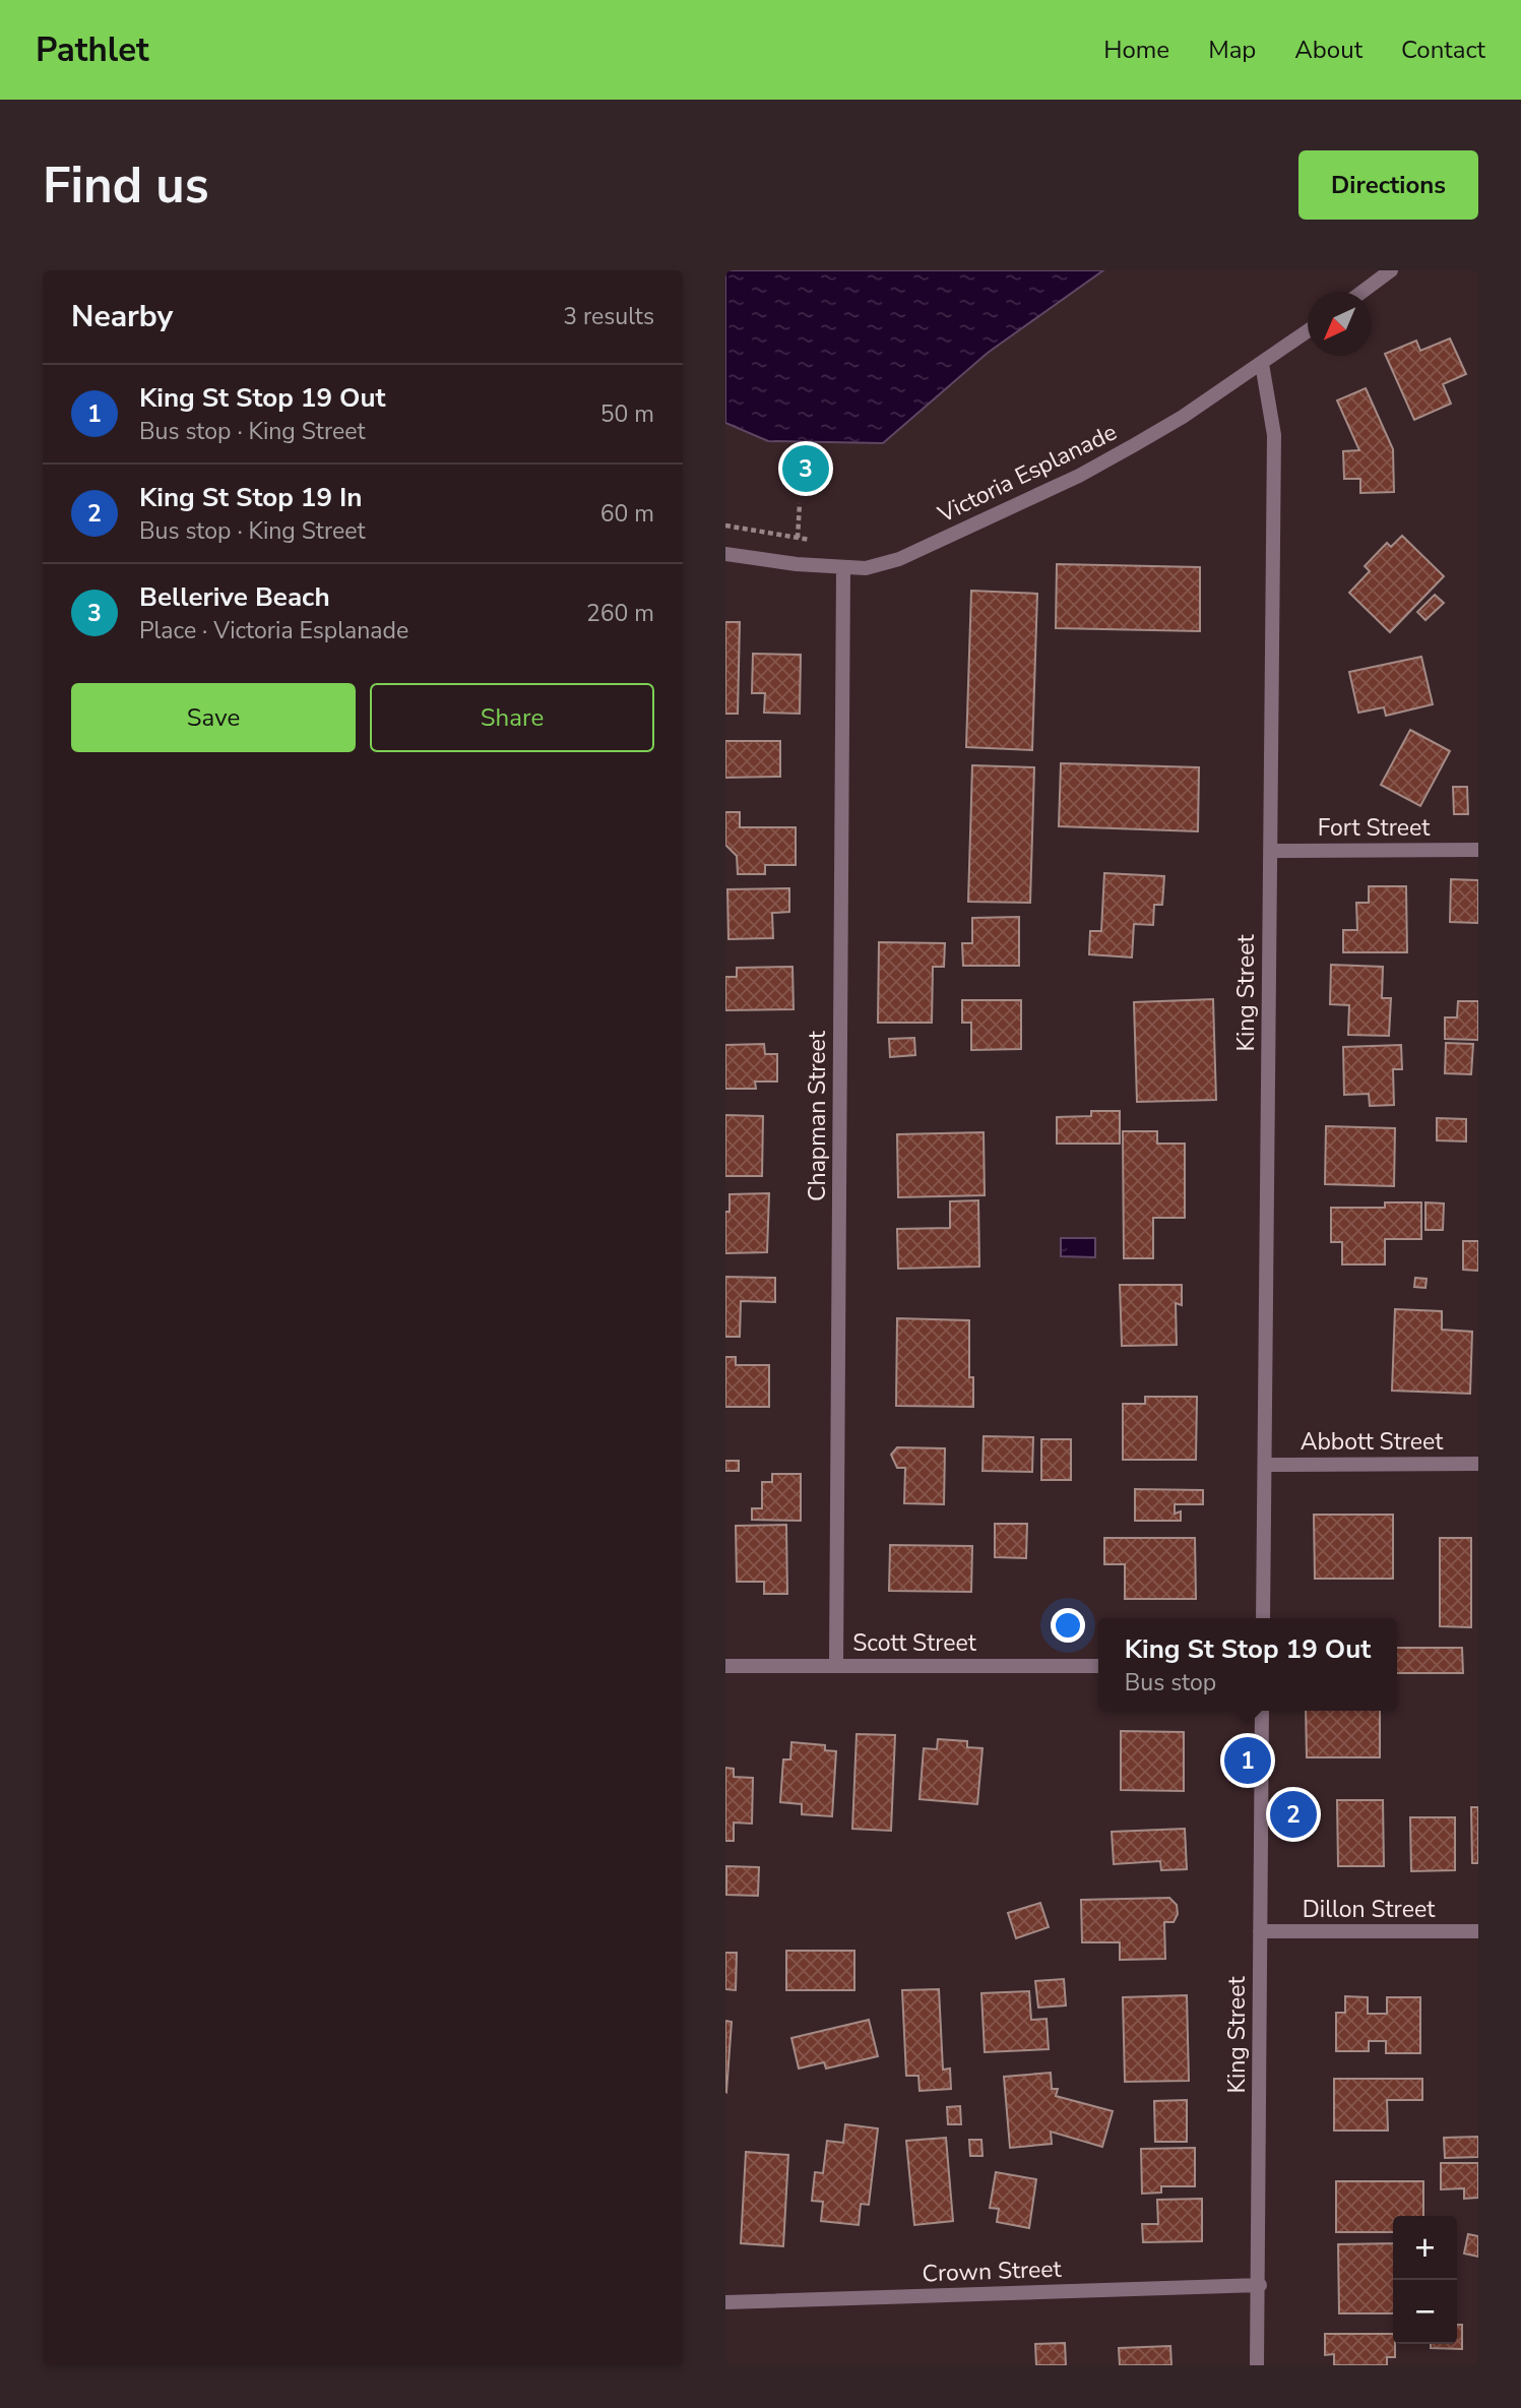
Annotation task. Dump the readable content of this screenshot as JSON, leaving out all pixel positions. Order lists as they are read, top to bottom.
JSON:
{
  "streets": {
    "street": [
      "Victoria Esplanade",
      "Fort Street",
      "King Street",
      "Chapman Street",
      "Abbott Street",
      "Scott Street",
      "Dillon Street",
      "Crown Street"
    ]
  },
  "crossings": [
    ["Victoria Esplanade", "King Street"],
    ["Victoria Esplanade", "Chapman Street"],
    ["Fort Street", "King Street"],
    ["King Street", "Abbott Street"],
    ["King Street", "Dillon Street"],
    ["King Street", "Crown Street"],
    ["Chapman Street", "Scott Street"]
  ],
  "north": "bottom left",
  "page": {
    "header": "Pathlet",
    "nav": [
      "Home",
      "Map",
      "About",
      "Contact"
    ],
    "buttons": [
      "Directions",
      ["Save", "Share"]
    ],
    "title": "Find us",
    "heading": ["Nearby", "3 results"],
    "list": [
      {
        "mark": "1",
        "name": "King St Stop 19 Out",
        "note": "Bus stop · King Street",
        "value": "50 m"
      },
      {
        "mark": "2",
        "name": "King St Stop 19 In",
        "note": "Bus stop · King Street",
        "value": "60 m"
      },
      {
        "mark": "3",
        "name": "Bellerive Beach",
        "note": "Place · Victoria Esplanade",
        "value": "260 m"
      }
    ],
    "pins": ["3", "1", "2"],
    "popup": ["King St Stop 19 Out", "Bus stop"],
    "map_buttons": ["+", "−"]
  }
}
